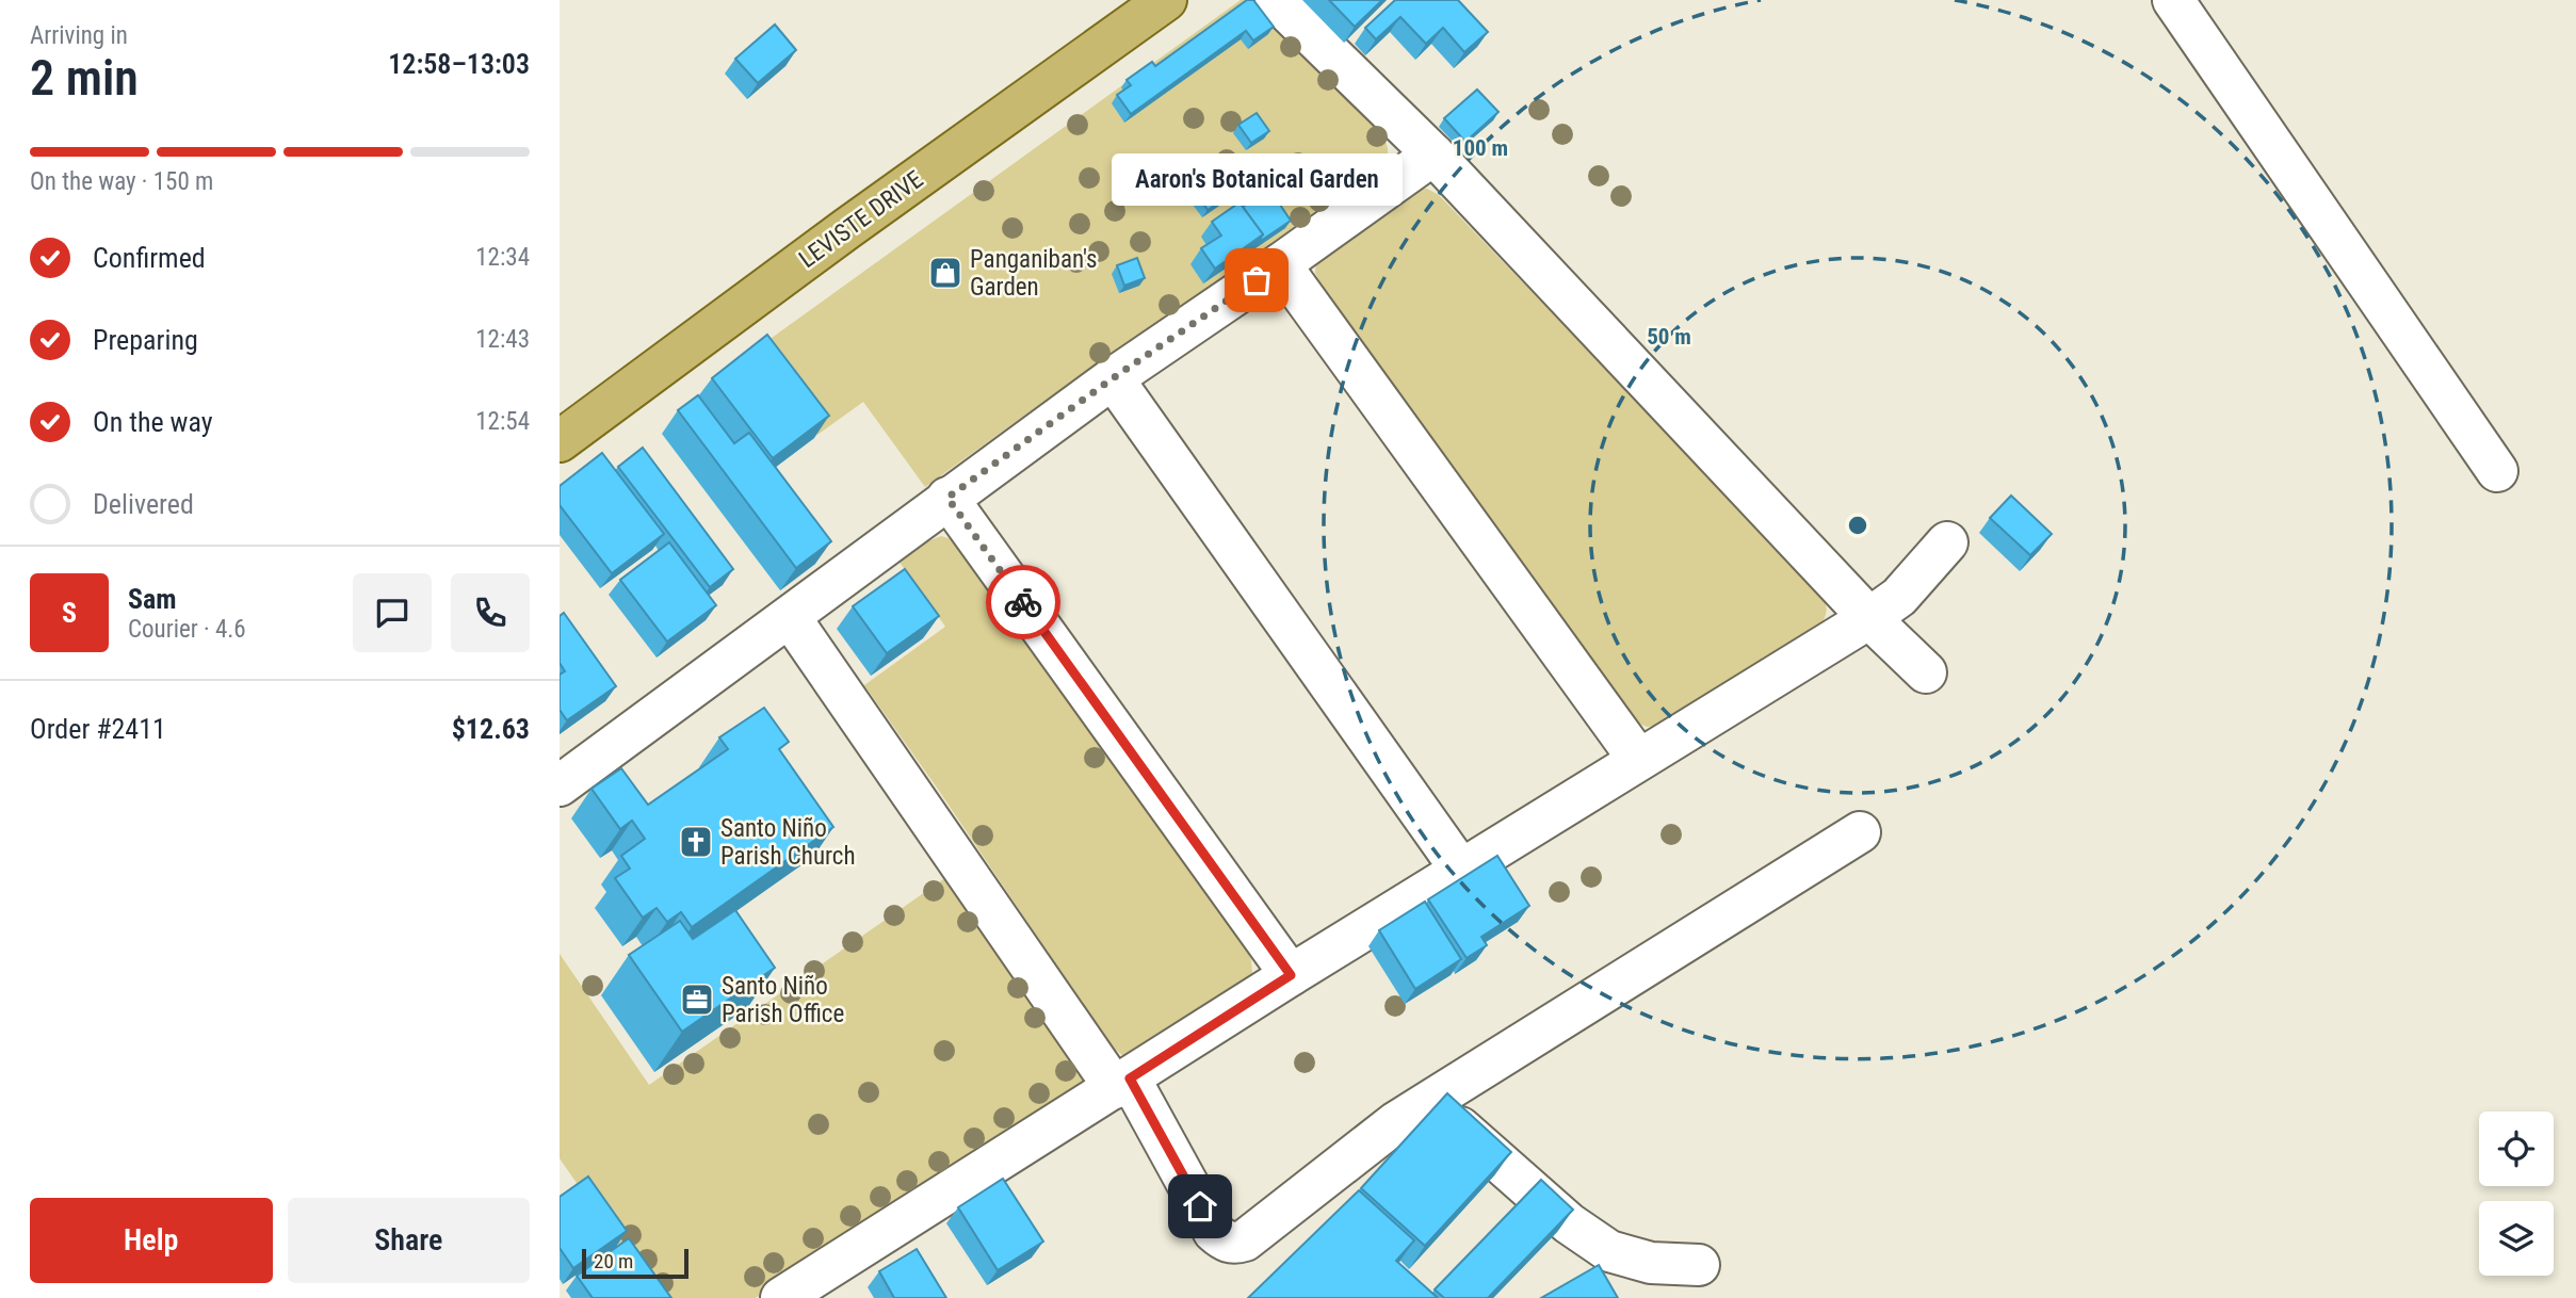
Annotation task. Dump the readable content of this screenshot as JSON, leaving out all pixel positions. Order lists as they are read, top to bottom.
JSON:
{
  "streets": {
    "main road": ["LEVISTE DRIVE"]
  },
  "places": {
    "shop": ["Panganiban's Garden"],
    "other": ["Aaron's Botanical Garden"],
    "church": ["Santo Niño Parish Church"],
    "office": ["Santo Niño Parish Office"]
  },
  "scale_bar": "20 m",
  "page": {
    "heading": ["2 min", "Arriving in", "12:58–13:03"],
    "panel": [
      "Sam",
      "Courier · 4.6",
      "Order #2411",
      "$12.63"
    ],
    "bar": "On the way · 150 m",
    "bubble": "Aaron's Botanical Garden",
    "list": [
      ["Confirmed", "12:34"],
      ["Preparing", "12:43"],
      ["On the way", "12:54"],
      "Delivered"
    ],
    "round": "S",
    "buttons": ["Help", "Share"],
    "scale": "20 m"
  },
  "rings": ["100 m", "50 m"]
}
